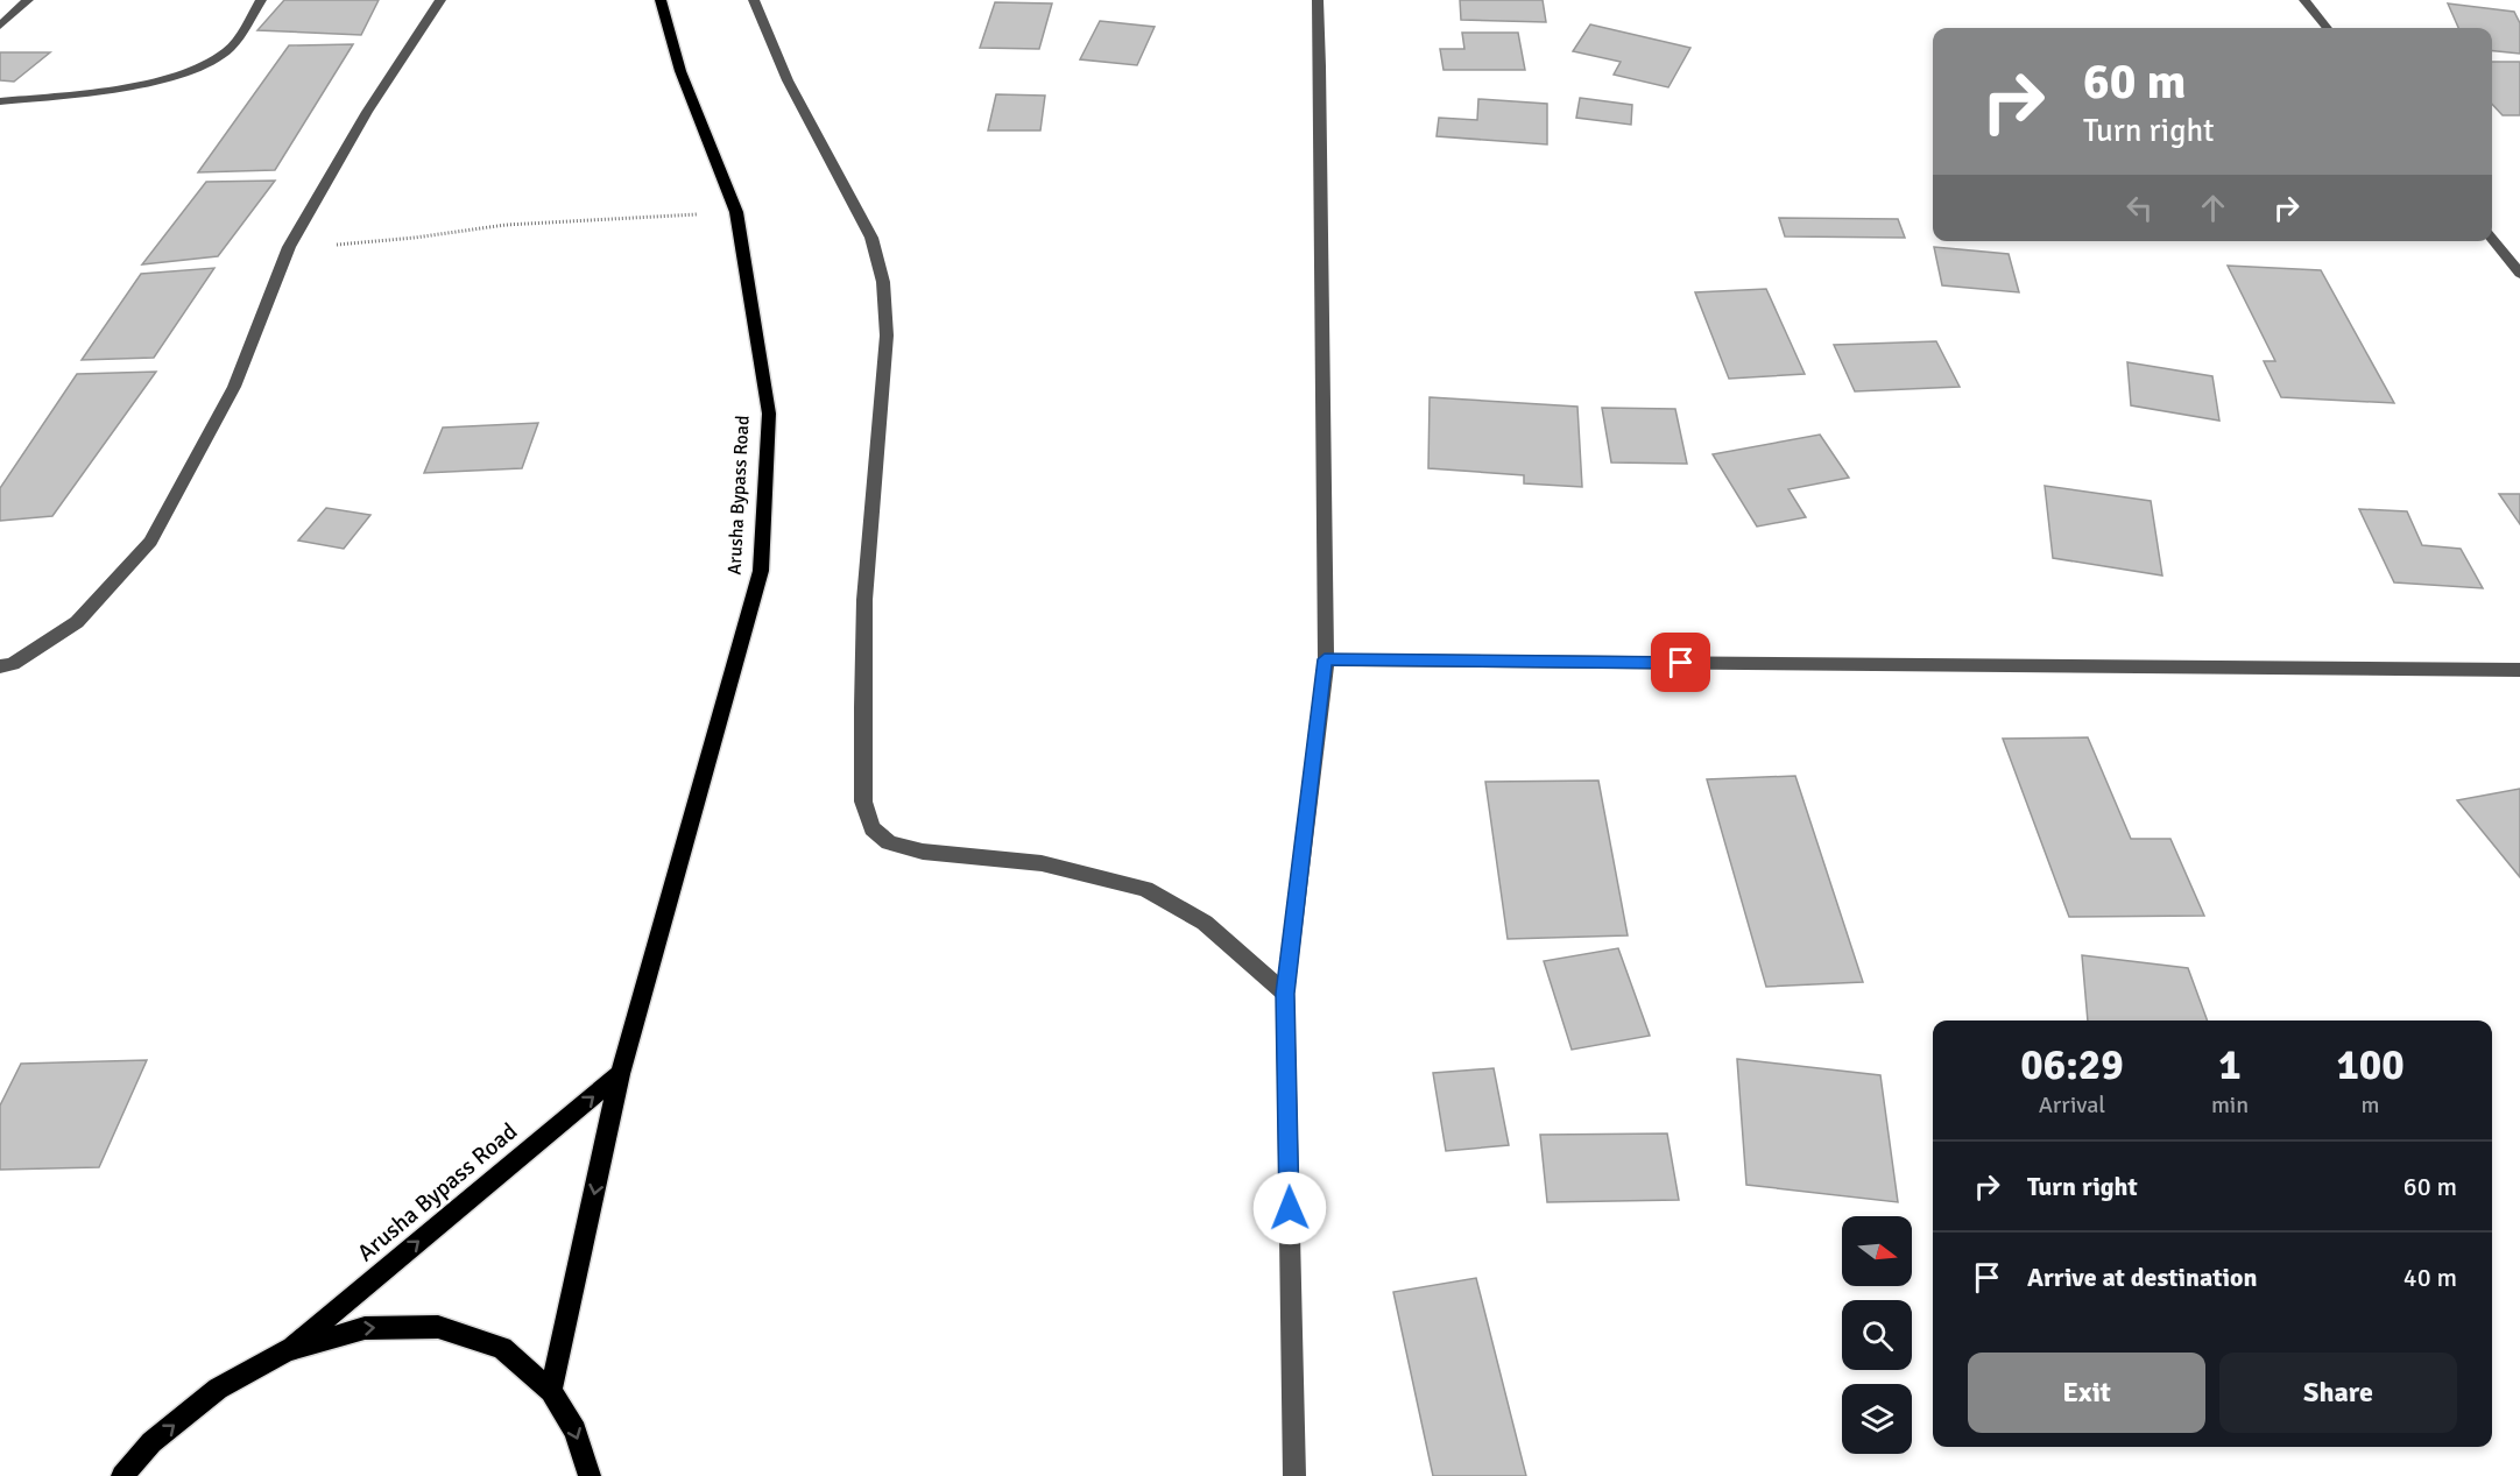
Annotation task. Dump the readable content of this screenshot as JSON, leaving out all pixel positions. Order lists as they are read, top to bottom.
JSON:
{
  "streets": {
    "main road": ["Arusha Bypass Road"]
  },
  "north": "right",
  "page": {
    "turn": ["60 m", "Turn right"],
    "eta": [
      "06:29",
      "Arrival",
      "1",
      "min",
      "100",
      "m"
    ],
    "list": [
      {
        "name": "Turn right",
        "value": "60 m"
      },
      {
        "name": "Arrive at destination",
        "value": "40 m"
      }
    ],
    "buttons": ["Exit", "Share"]
  }
}
